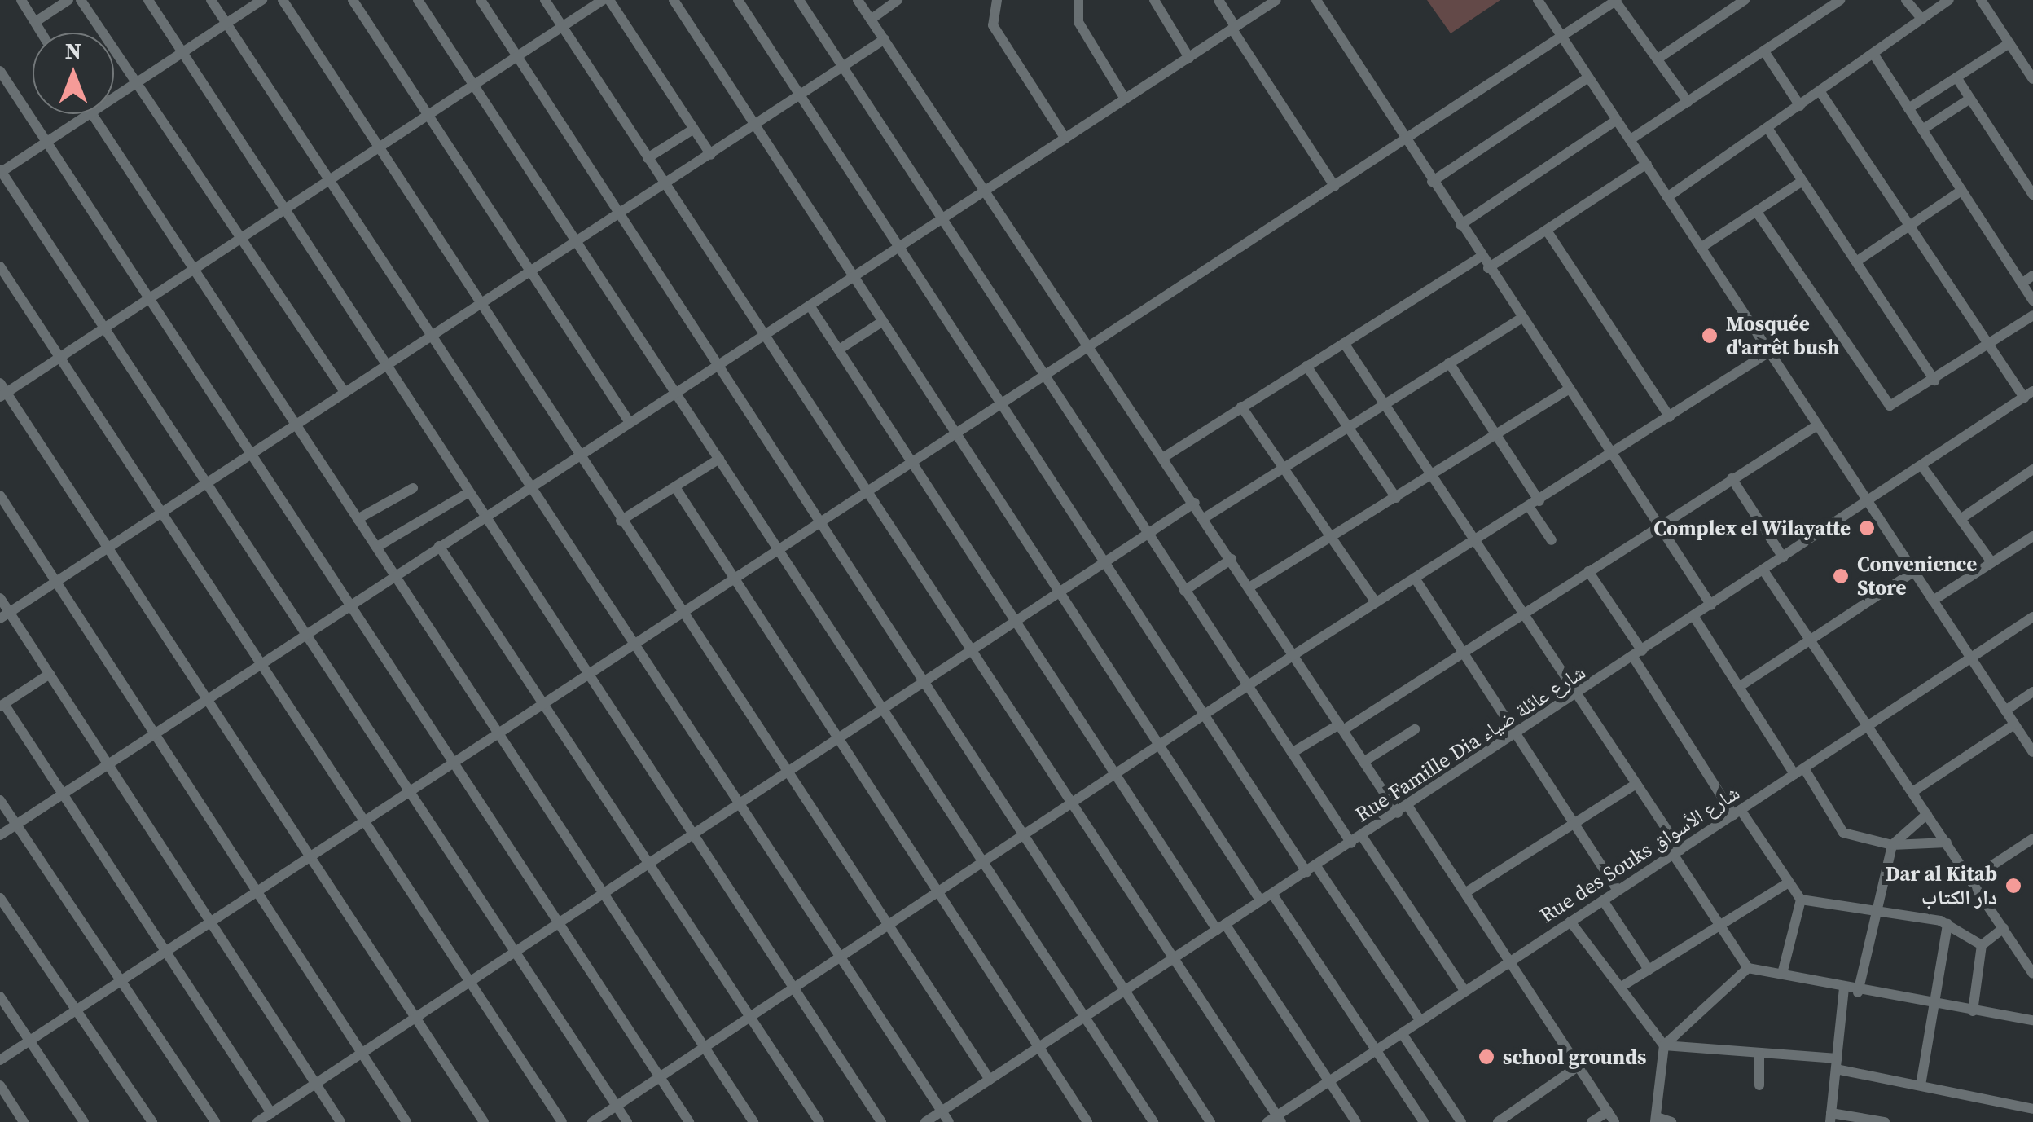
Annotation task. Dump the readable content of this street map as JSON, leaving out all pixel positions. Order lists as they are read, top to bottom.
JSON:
{
  "streets": {
    "street": ["Rue Famille Dia شارع عائلة ضياء", "Rue des Souks شارع الأسواق"]
  },
  "places": [
    "Mosquée d'arrêt bush",
    "Complex el Wilayatte",
    "Convenience Store",
    "Dar al Kitab دار الكتاب",
    "school grounds"
  ],
  "north": "top"
}
